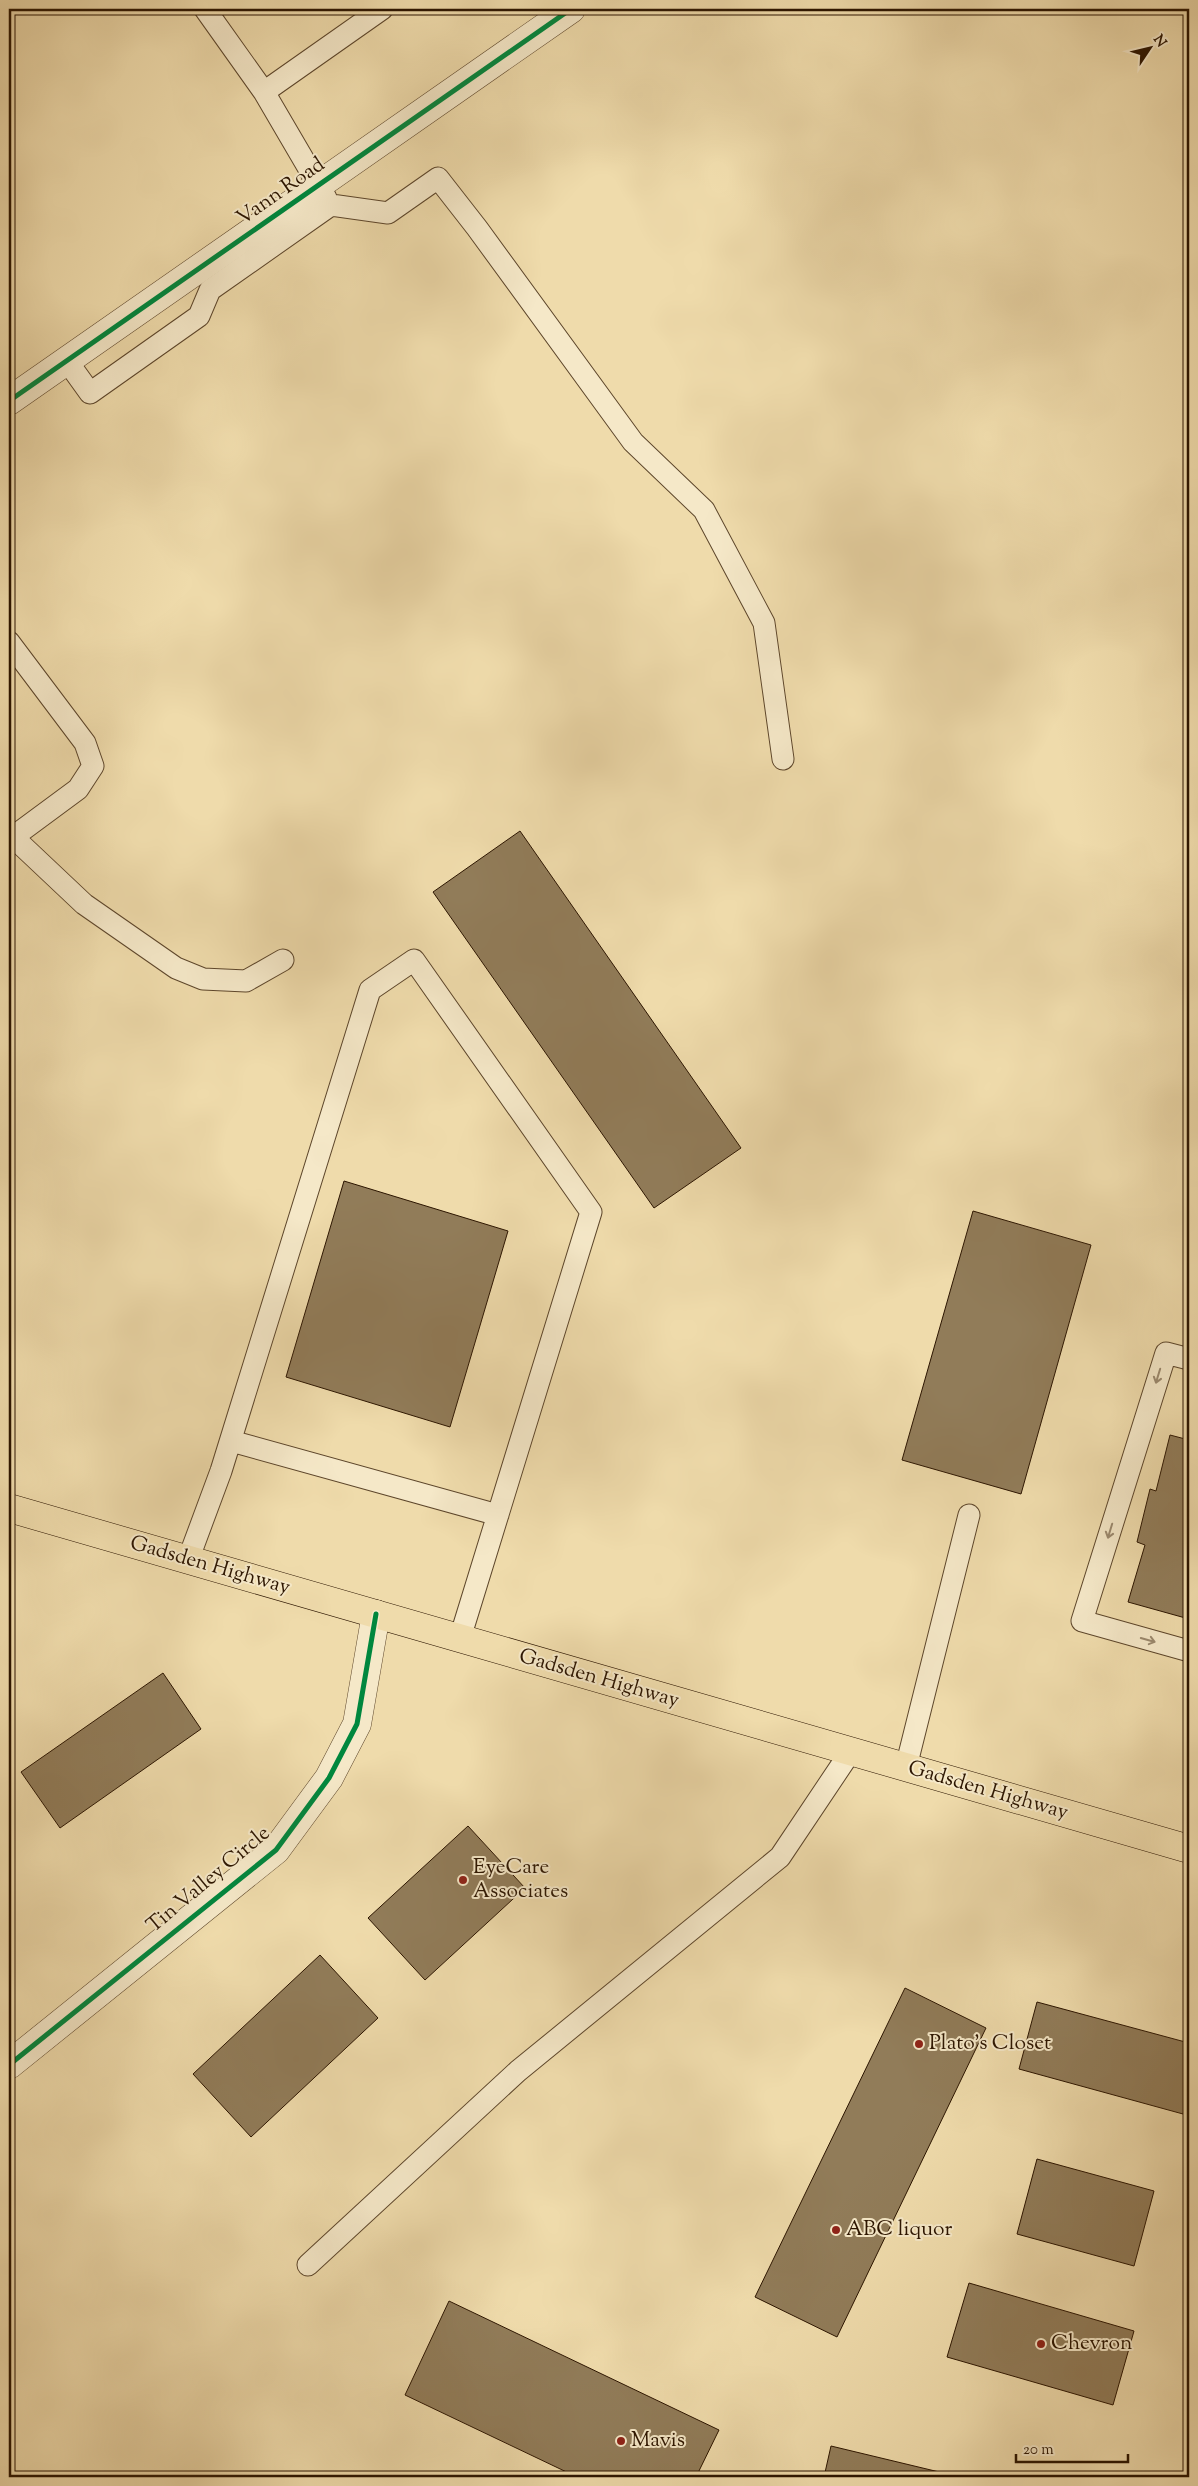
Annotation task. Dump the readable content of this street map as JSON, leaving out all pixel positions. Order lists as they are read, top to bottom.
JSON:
{
  "streets": {
    "main road": ["Gadsden Highway"],
    "street": ["Vann Road", "Tin Valley Circle"]
  },
  "crossings": [
    ["Gadsden Highway", "Tin Valley Circle"]
  ],
  "places": [
    "EyeCare Associates",
    "Plato's Closet",
    "ABC liquor",
    "Chevron",
    "Mavis"
  ],
  "scale_bar": "20 m",
  "north": "top right"
}
